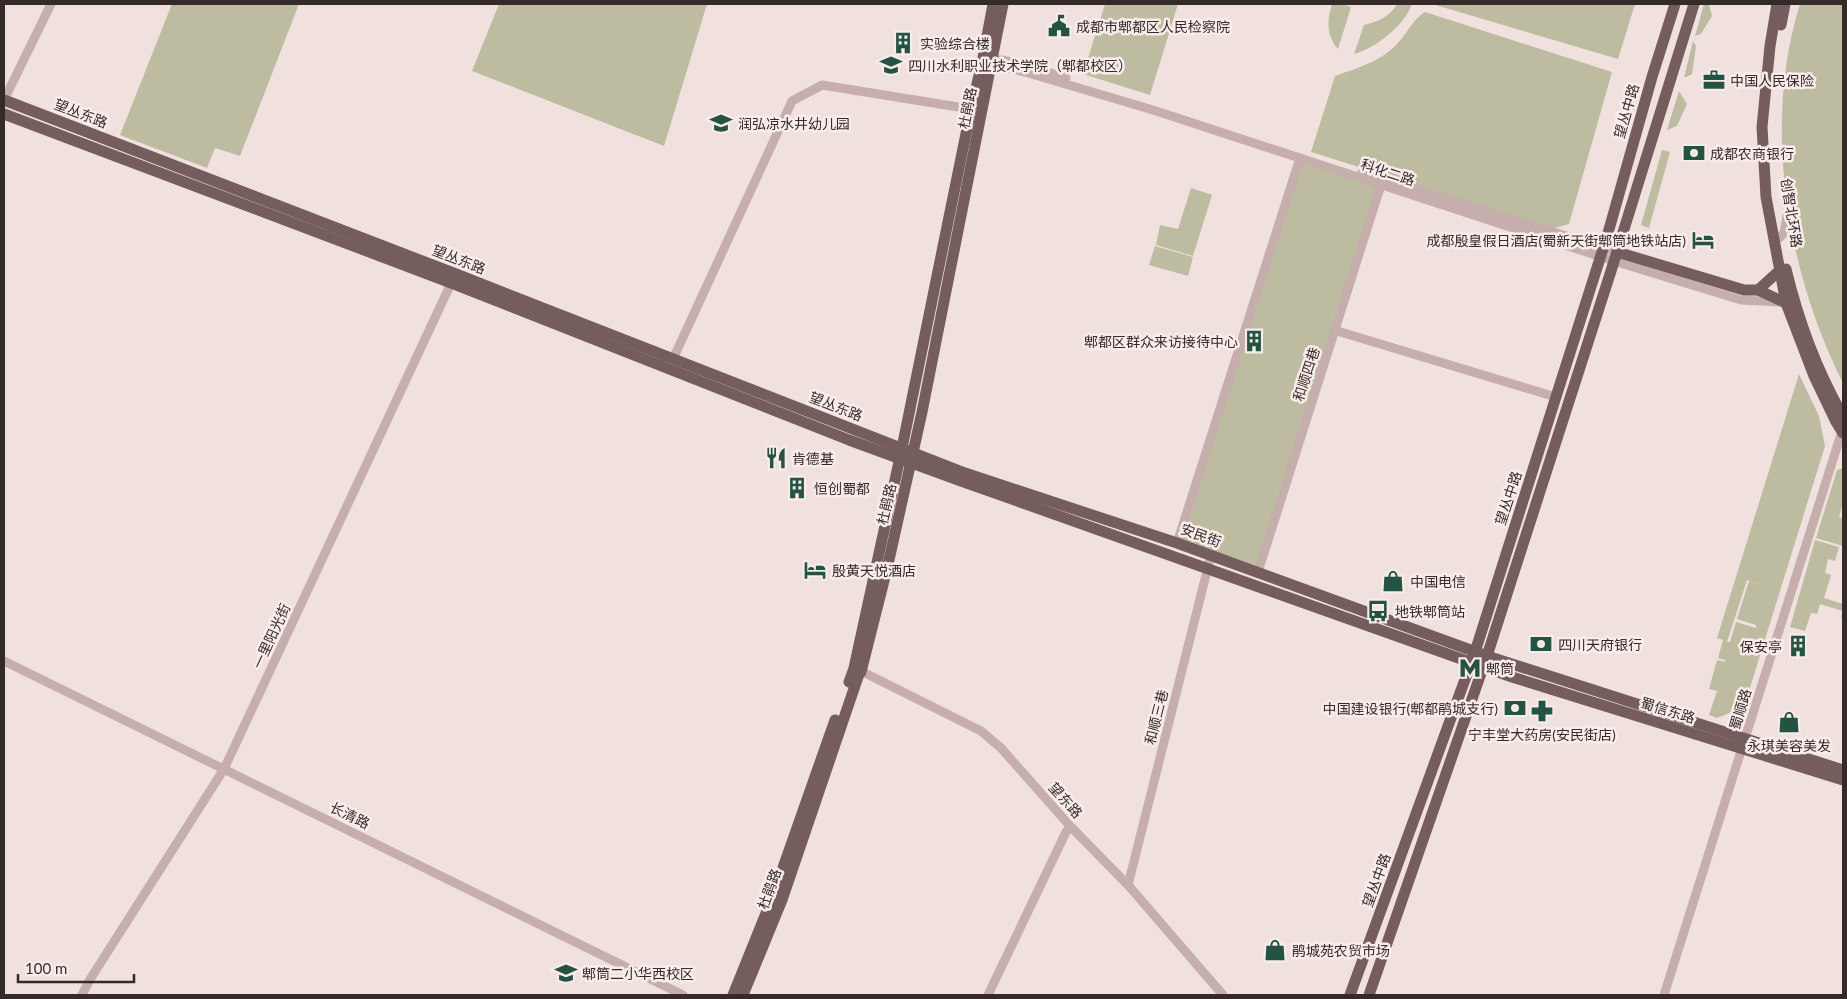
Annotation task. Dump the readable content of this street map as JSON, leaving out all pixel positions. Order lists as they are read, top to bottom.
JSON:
{
  "streets": {
    "main road": [
      "杜鹃路",
      "望丛中路",
      "望丛东路",
      "创智北环路",
      "安民街",
      "蜀信东路"
    ],
    "street": [
      "科化二路",
      "和顺四巷",
      "一里阳光街",
      "蜀顺路",
      "和顺三巷",
      "望东路",
      "长清路"
    ]
  },
  "crossings": [
    ["杜鹃路", "望丛东路"],
    ["杜鹃路", "科化二路"],
    ["杜鹃路", "安民街"],
    ["杜鹃路", "望东路"],
    ["望丛中路", "科化二路"],
    ["望丛中路", "安民街"],
    ["望丛中路", "蜀信东路"],
    ["望丛东路", "安民街"],
    ["望丛东路", "一里阳光街"],
    ["科化二路", "和顺四巷"],
    ["和顺四巷", "安民街"],
    ["安民街", "蜀信东路"],
    ["安民街", "和顺三巷"],
    ["一里阳光街", "长清路"],
    ["蜀顺路", "蜀信东路"],
    ["和顺三巷", "望东路"]
  ],
  "places": {
    "public building": ["成都市郫都区人民检察院"],
    "building": [
      "实验综合楼",
      "郫都区群众来访接待中心",
      "恒创蜀都",
      "保安亭"
    ],
    "school or university": ["四川水利职业技术学院（郫都校区）", "润弘凉水井幼儿园", "郫筒二小华西校区"],
    "office": ["中国人民保险"],
    "bank": ["成都农商银行", "四川天府银行", "中国建设银行(郫都鹃城支行)"],
    "hotel": ["成都殷皇假日酒店(蜀新天街郫筒地铁站店)", "殷黄天悦酒店"],
    "restaurant": ["肯德基"],
    "shop": ["中国电信", "永琪美容美发", "鹃城苑农贸市场"],
    "bus stop": ["地铁郫筒站"],
    "metro station": ["郫筒"],
    "pharmacy": ["宁丰堂大药房(安民街店)"]
  },
  "scale_bar": "100 m"
}
